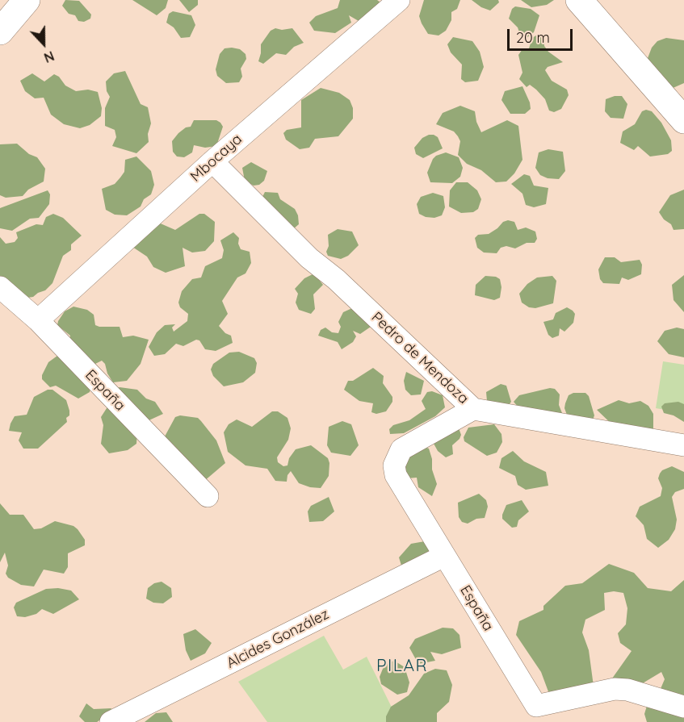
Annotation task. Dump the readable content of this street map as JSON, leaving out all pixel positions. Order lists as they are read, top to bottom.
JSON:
{
  "streets": {
    "street": [
      "Mbocaya",
      "Pedro de Mendoza",
      "España",
      "Alcides González"
    ]
  },
  "crossings": [
    ["Mbocaya", "Pedro de Mendoza"],
    ["Mbocaya", "España"],
    ["Pedro de Mendoza", "España"],
    ["España", "Alcides González"]
  ],
  "districts": ["PILAR"],
  "scale_bar": "20 m",
  "north": "bottom"
}
